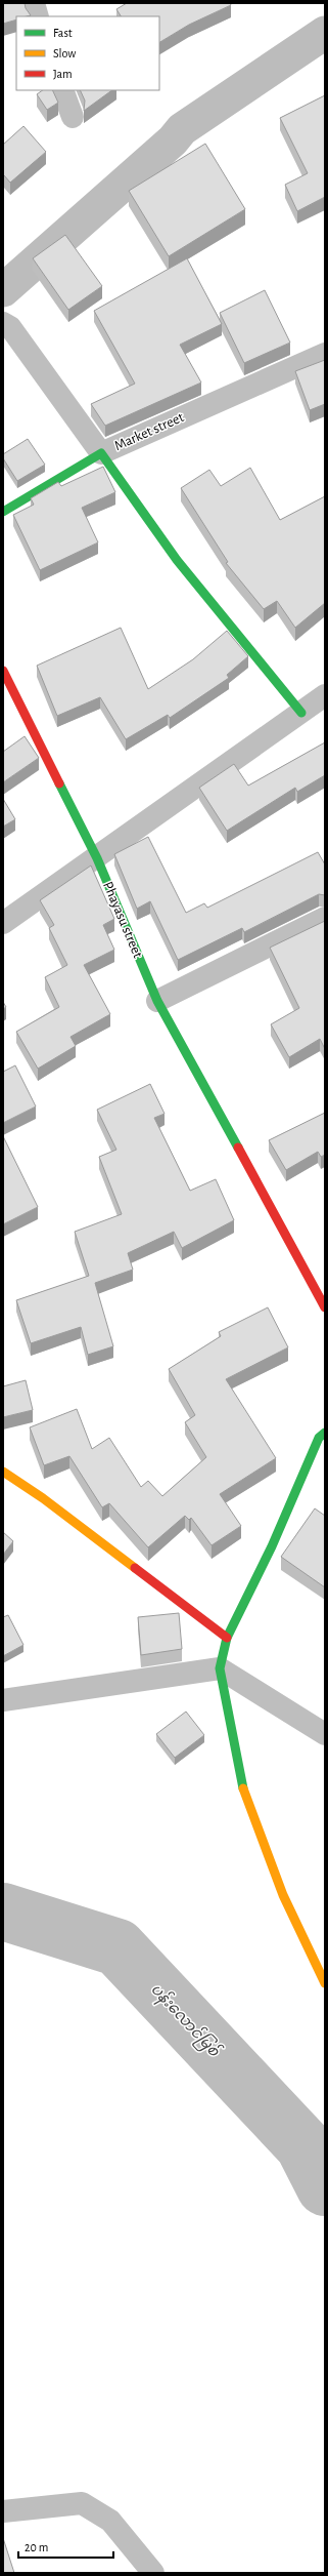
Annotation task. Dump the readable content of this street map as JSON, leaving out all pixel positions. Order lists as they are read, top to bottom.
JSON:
{
  "streets": {
    "street": ["Market street", "Phayasu street"]
  },
  "water": ["ပန်းလောင်မြစ်"],
  "legend": ["Fast", "Slow", "Jam"],
  "scale_bar": "20 m"
}
